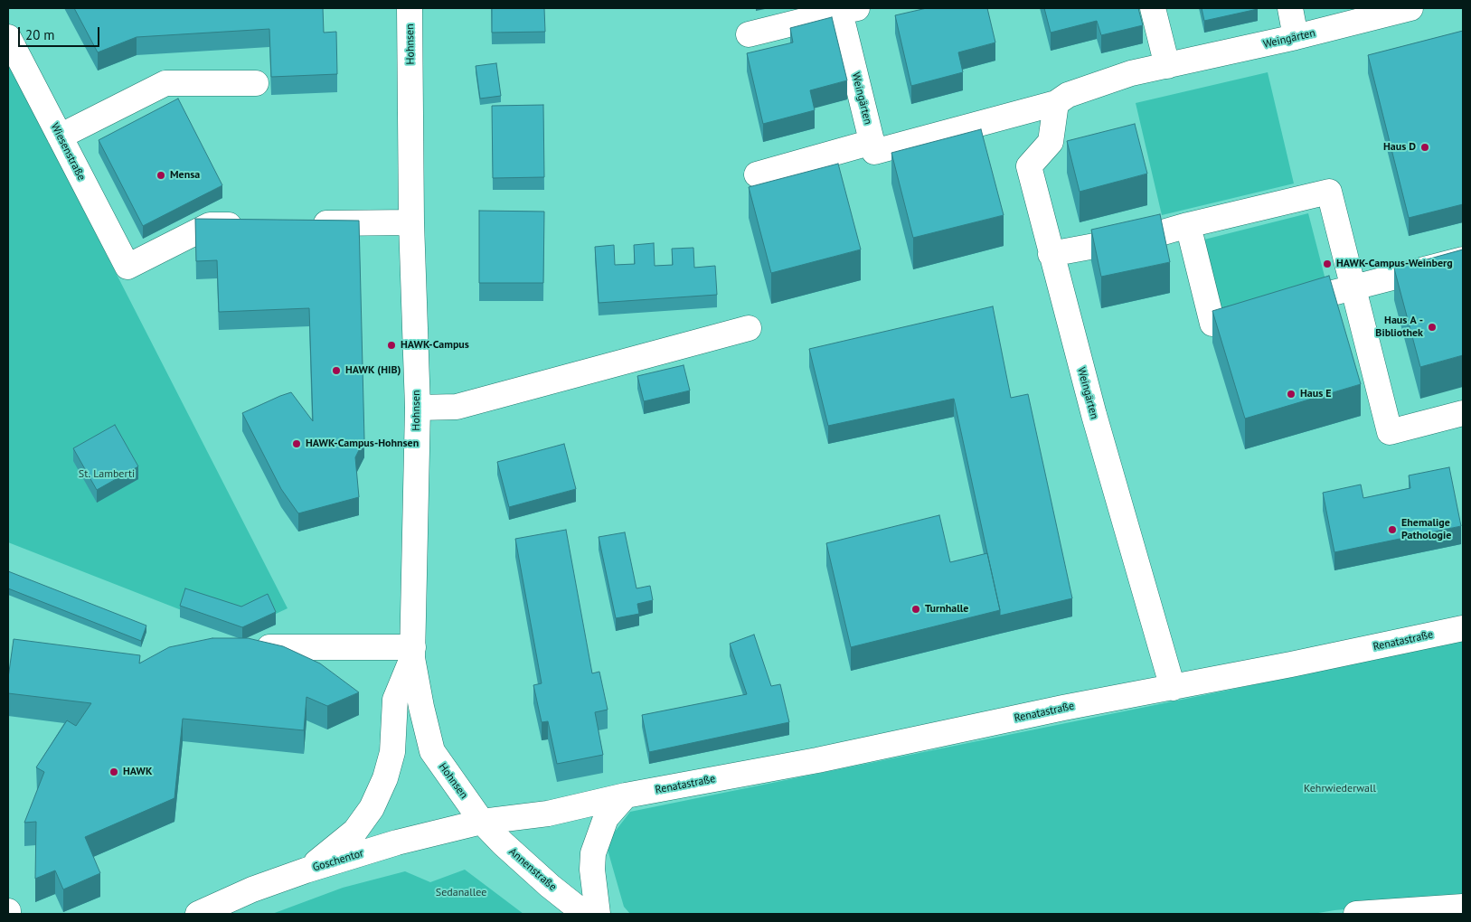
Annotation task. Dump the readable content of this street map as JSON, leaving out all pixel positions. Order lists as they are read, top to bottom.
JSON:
{
  "streets": {
    "street": [
      "Weingärten",
      "Hohnsen",
      "Wiesenstraße",
      "Renatastraße",
      "Goschentor",
      "Annenstraße"
    ]
  },
  "crossings": [
    ["Weingärten", "Renatastraße"],
    ["Hohnsen", "Renatastraße"],
    ["Hohnsen", "Goschentor"],
    ["Hohnsen", "Annenstraße"],
    ["Renatastraße", "Goschentor"],
    ["Renatastraße", "Annenstraße"],
    ["Goschentor", "Annenstraße"]
  ],
  "parks": ["St. Lamberti", "Kehrwiederwall", "Sedanallee"],
  "places": [
    "Haus D",
    "Mensa",
    "HAWK-Campus-Weinberg",
    "Haus A - Bibliothek",
    "HAWK-Campus",
    "HAWK (HIB)",
    "Haus E",
    "HAWK-Campus-Hohnsen",
    "Ehemalige Pathologie",
    "Turnhalle",
    "HAWK"
  ],
  "scale_bar": "20 m"
}
